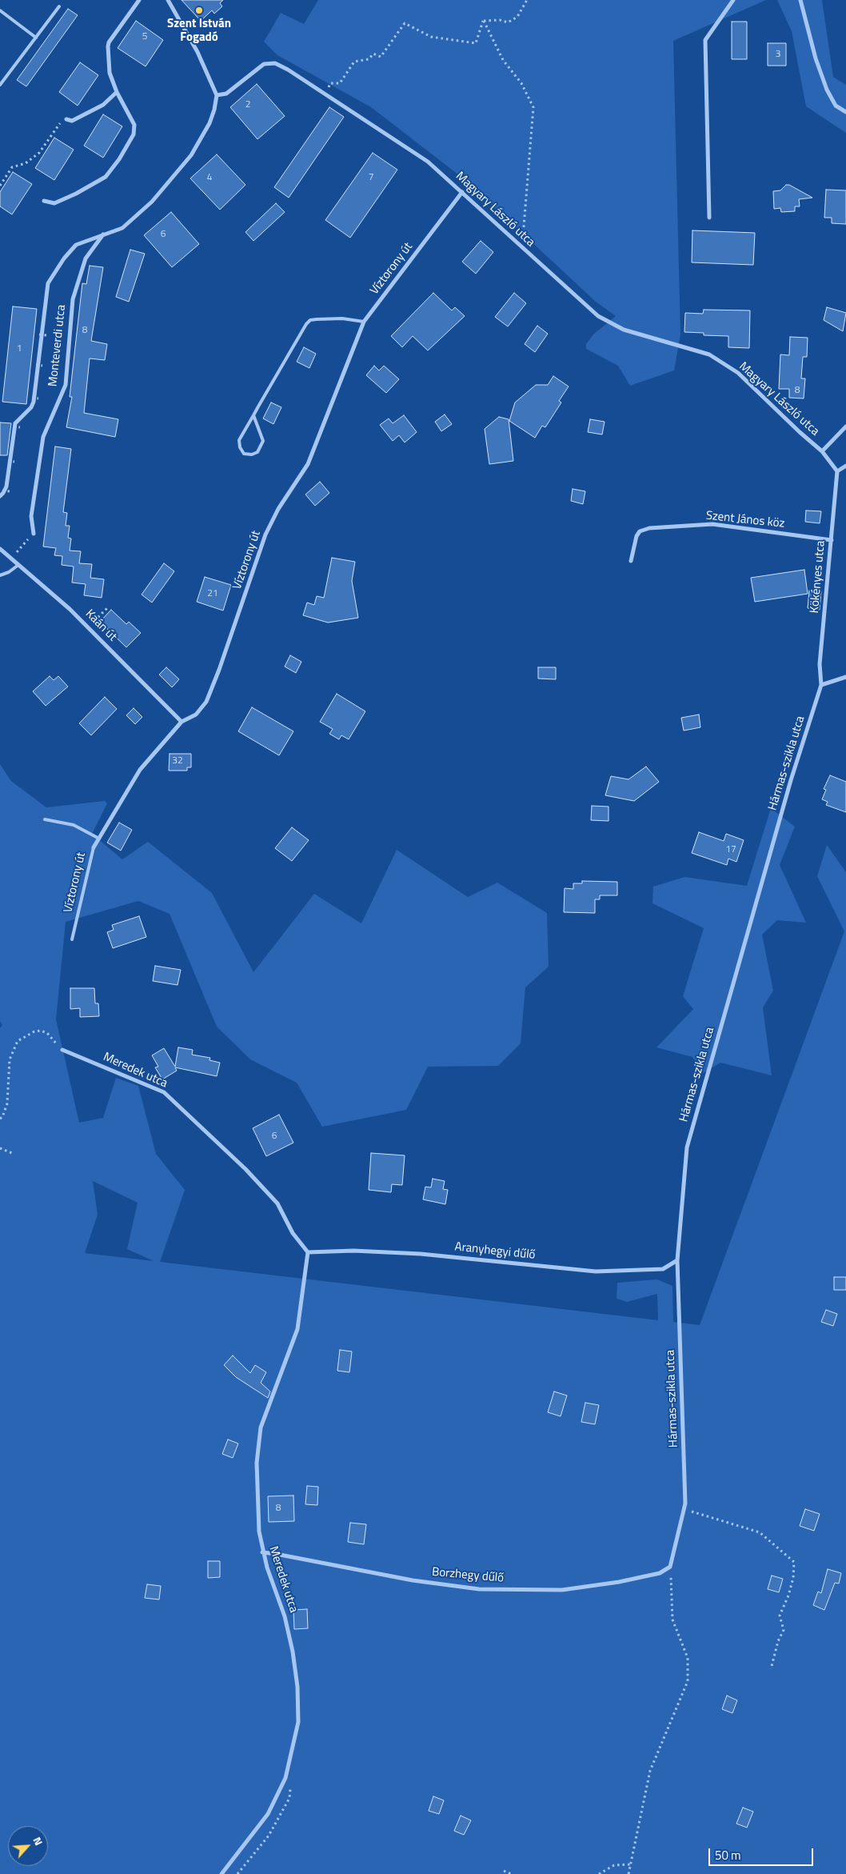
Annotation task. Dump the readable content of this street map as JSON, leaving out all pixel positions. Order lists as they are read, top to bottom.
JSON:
{
  "streets": {
    "street": [
      "Magyary László utca",
      "Víztorony út",
      "Monteverdi utca",
      "Szent János köz",
      "Kökényes utca",
      "Kaán út",
      "Hármas-szikla utca",
      "Meredek utca",
      "Aranyhegyi dűlő",
      "Borzhegy dűlő"
    ]
  },
  "crossings": [
    ["Magyary László utca", "Víztorony út"],
    ["Magyary László utca", "Monteverdi utca"],
    ["Magyary László utca", "Kökényes utca"],
    ["Víztorony út", "Kaán út"],
    ["Szent János köz", "Kökényes utca"],
    ["Kökényes utca", "Hármas-szikla utca"],
    ["Hármas-szikla utca", "Aranyhegyi dűlő"],
    ["Hármas-szikla utca", "Borzhegy dűlő"],
    ["Meredek utca", "Aranyhegyi dűlő"],
    ["Meredek utca", "Borzhegy dűlő"]
  ],
  "places": ["Szent István Fogadó"],
  "house_numbers": [
    "5",
    "3",
    "2",
    "4",
    "7",
    "6",
    "8",
    "1",
    "8",
    "21",
    "32",
    "17",
    "6",
    "8"
  ],
  "scale_bar": "50 m",
  "north": "top right"
}
